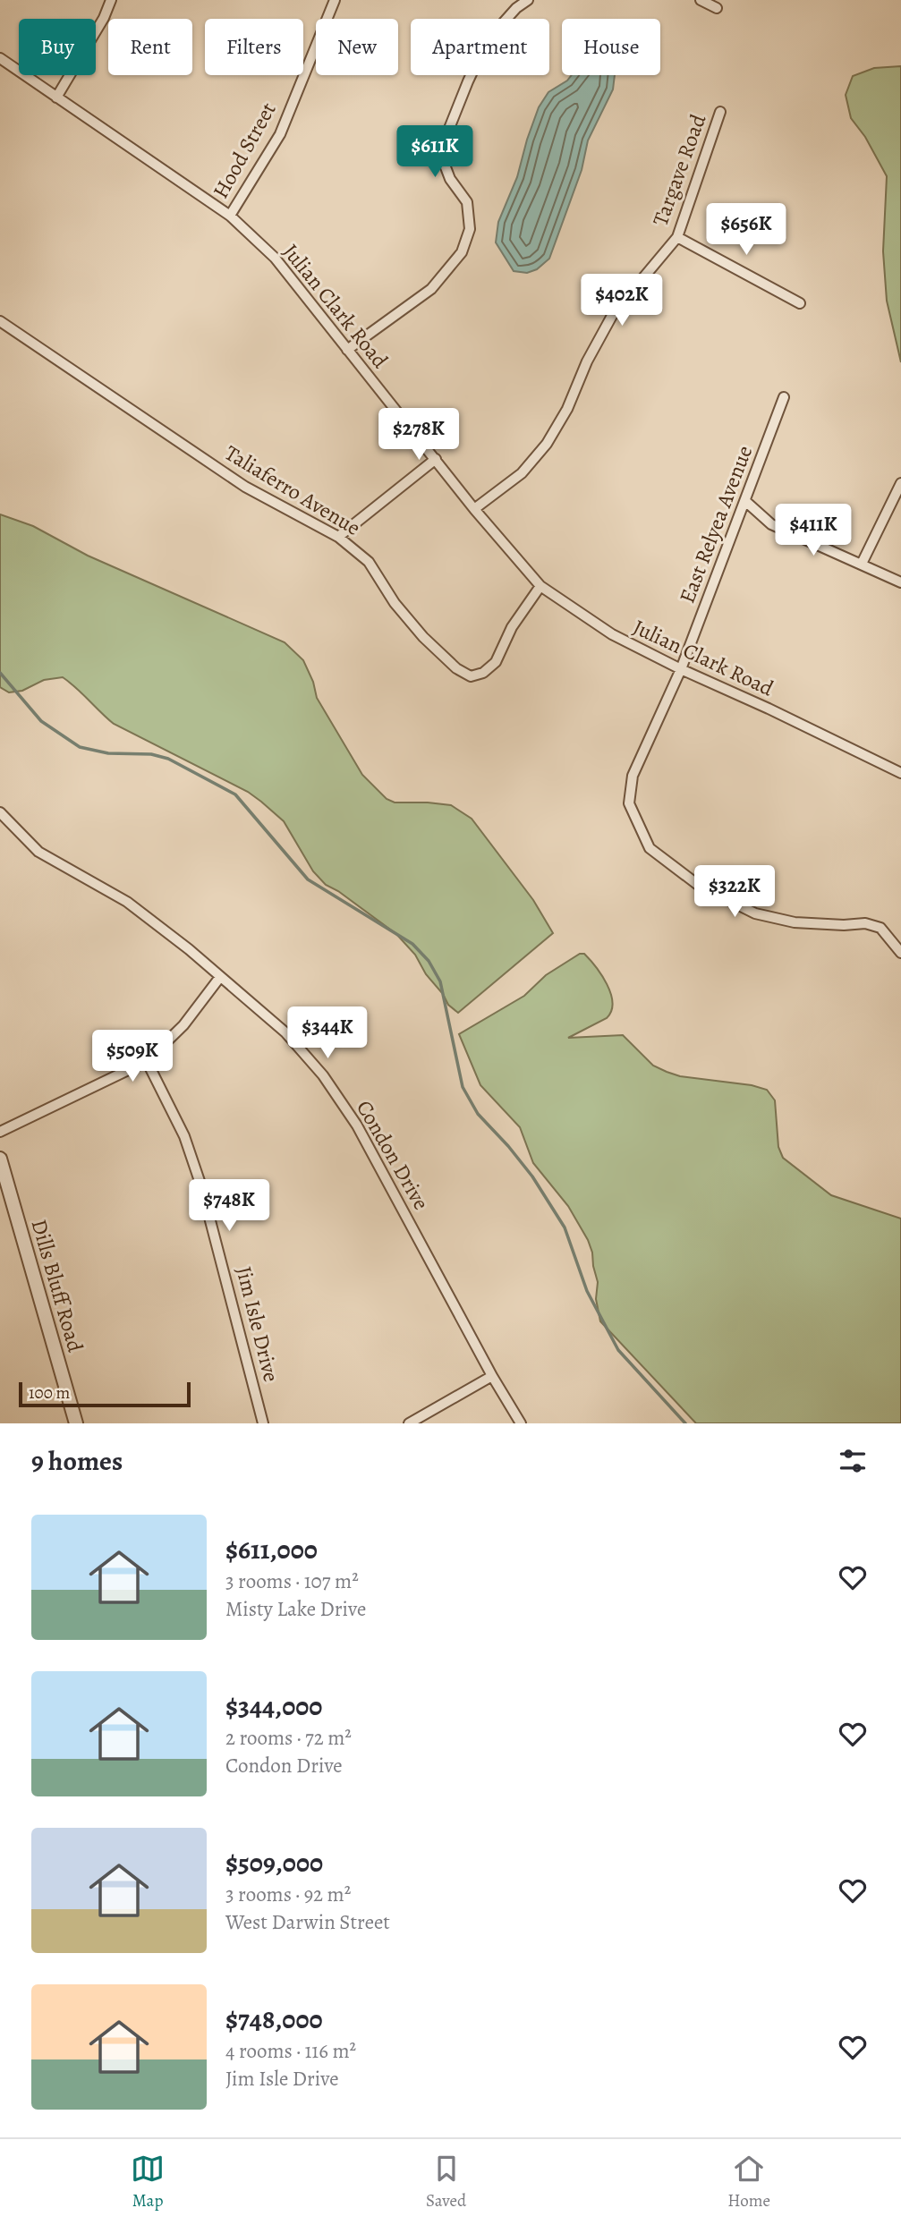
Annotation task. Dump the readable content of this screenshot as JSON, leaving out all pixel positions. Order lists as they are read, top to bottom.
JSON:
{
  "streets": {
    "street": [
      "Hood Street",
      "Targave Road",
      "Julian Clark Road",
      "Taliaferro Avenue",
      "East Relyea Avenue",
      "Condon Drive",
      "Dills Bluff Road",
      "Jim Isle Drive"
    ]
  },
  "crossings": [
    ["Hood Street", "Julian Clark Road"],
    ["Targave Road", "Julian Clark Road"],
    ["Julian Clark Road", "Taliaferro Avenue"],
    ["Julian Clark Road", "East Relyea Avenue"]
  ],
  "scale_bar": "100 m",
  "page": {
    "chip": [
      "Buy",
      "Rent",
      "Filters",
      "New",
      "Apartment",
      "House"
    ],
    "price": [
      "$611K",
      "$656K",
      "$402K",
      "$278K",
      "$411K",
      "$322K",
      "$344K",
      "$509K",
      "$748K"
    ],
    "scale": "100 m",
    "heading": "9 homes",
    "list": [
      {
        "name": "$611,000",
        "note": "3 rooms · 107 m² · Misty Lake Drive"
      },
      {
        "name": "$344,000",
        "note": "2 rooms · 72 m² · Condon Drive"
      },
      {
        "name": "$509,000",
        "note": "3 rooms · 92 m² · West Darwin Street"
      },
      {
        "name": "$748,000",
        "note": "4 rooms · 116 m² · Jim Isle Drive"
      }
    ],
    "tabs": ["Map", "Saved", "Home"]
  }
}
